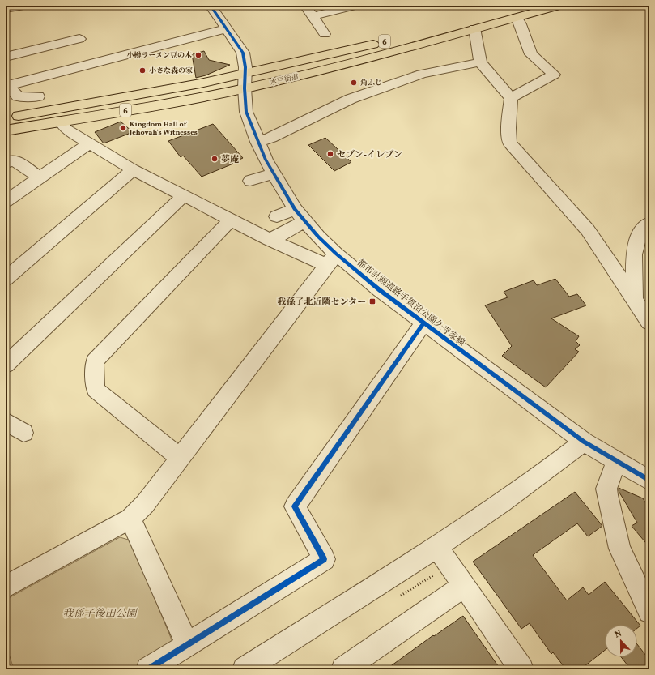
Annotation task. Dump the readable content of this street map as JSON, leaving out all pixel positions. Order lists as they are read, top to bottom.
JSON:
{
  "streets": {
    "highway": ["6", "水戸街道"],
    "street": ["都市計画道路手賀沼公園久寺家線"]
  },
  "crossings": [
    ["水戸街道", "都市計画道路手賀沼公園久寺家線"]
  ],
  "parks": ["我孫子後田公園"],
  "places": {
    "other": [
      "小樽ラーメン豆の木",
      "小さな森の家",
      "角ふじ",
      "Kingdom Hall of Jehovah's Witnesses",
      "セブン-イレブン",
      "夢庵"
    ],
    "transit": ["我孫子北近隣センター"]
  },
  "north": "top"
}
